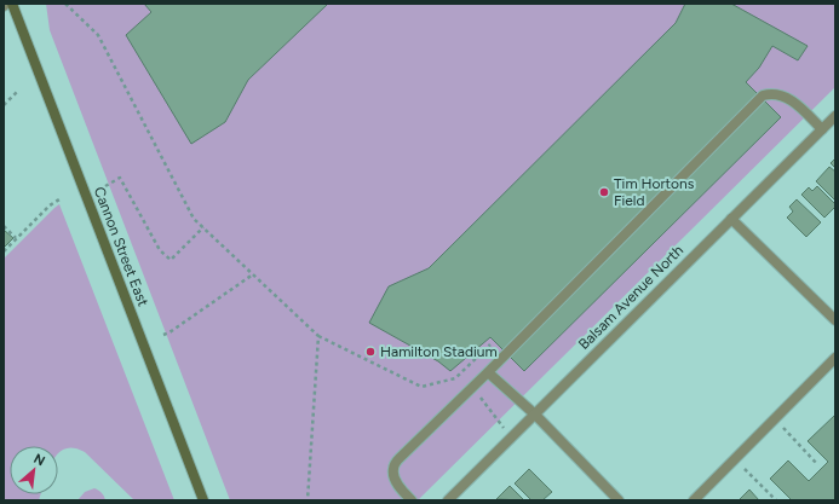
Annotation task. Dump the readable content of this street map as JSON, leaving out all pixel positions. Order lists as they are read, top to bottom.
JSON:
{
  "streets": {
    "main road": ["Cannon Street East"],
    "street": ["Balsam Avenue North"]
  },
  "places": ["Tim Hortons Field", "Hamilton Stadium"],
  "north": "top right"
}
